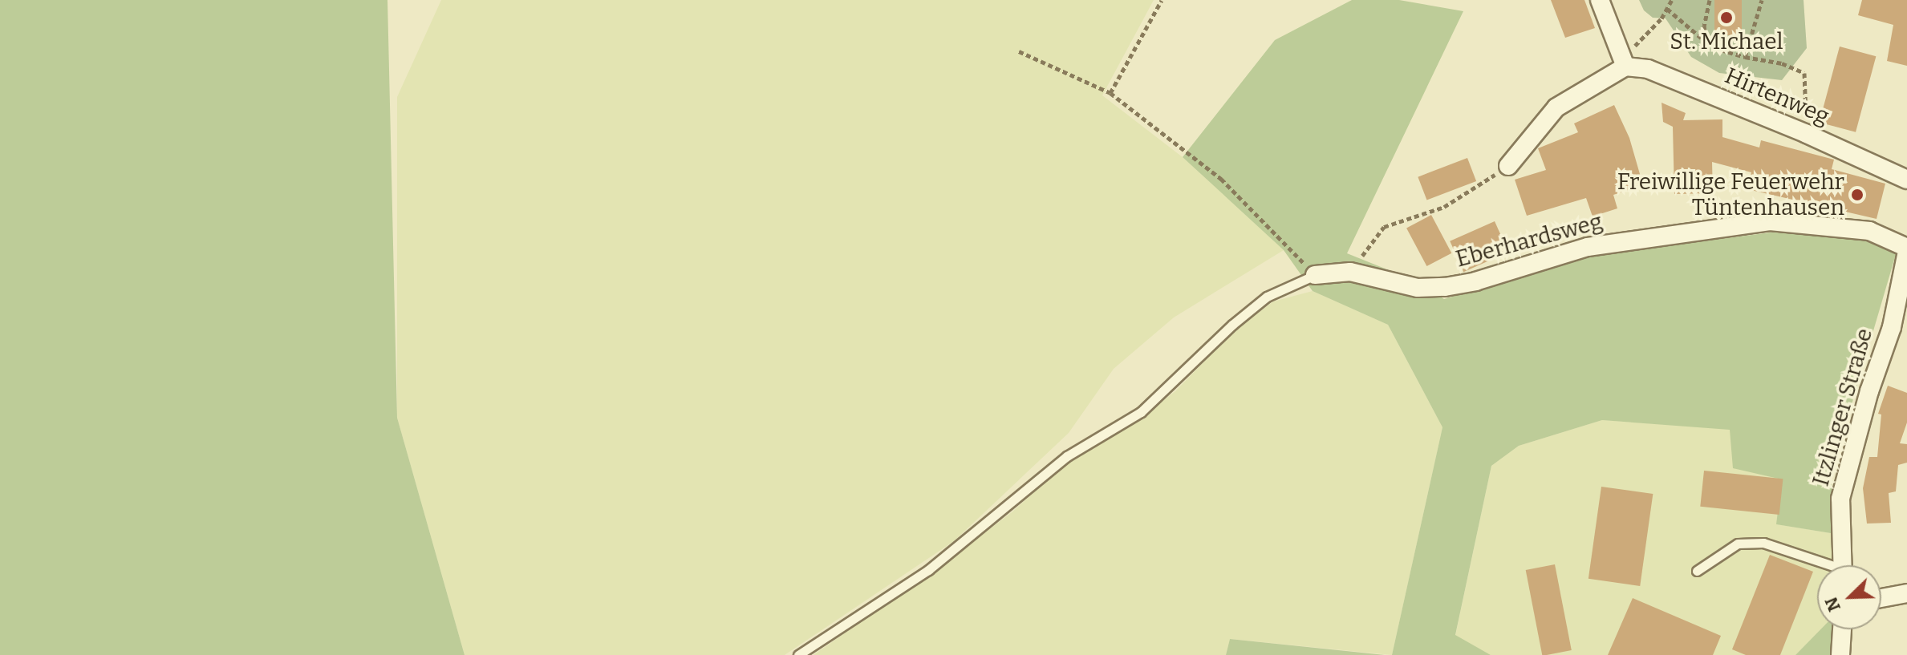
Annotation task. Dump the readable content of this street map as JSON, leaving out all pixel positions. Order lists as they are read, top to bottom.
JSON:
{
  "streets": {
    "street": ["Hirtenweg", "Eberhardsweg", "Itzlinger Straße"]
  },
  "crossings": [
    ["Eberhardsweg", "Itzlinger Straße"]
  ],
  "places": ["St. Michael", "Freiwillige Feuerwehr Tüntenhausen"],
  "north": "bottom left"
}
